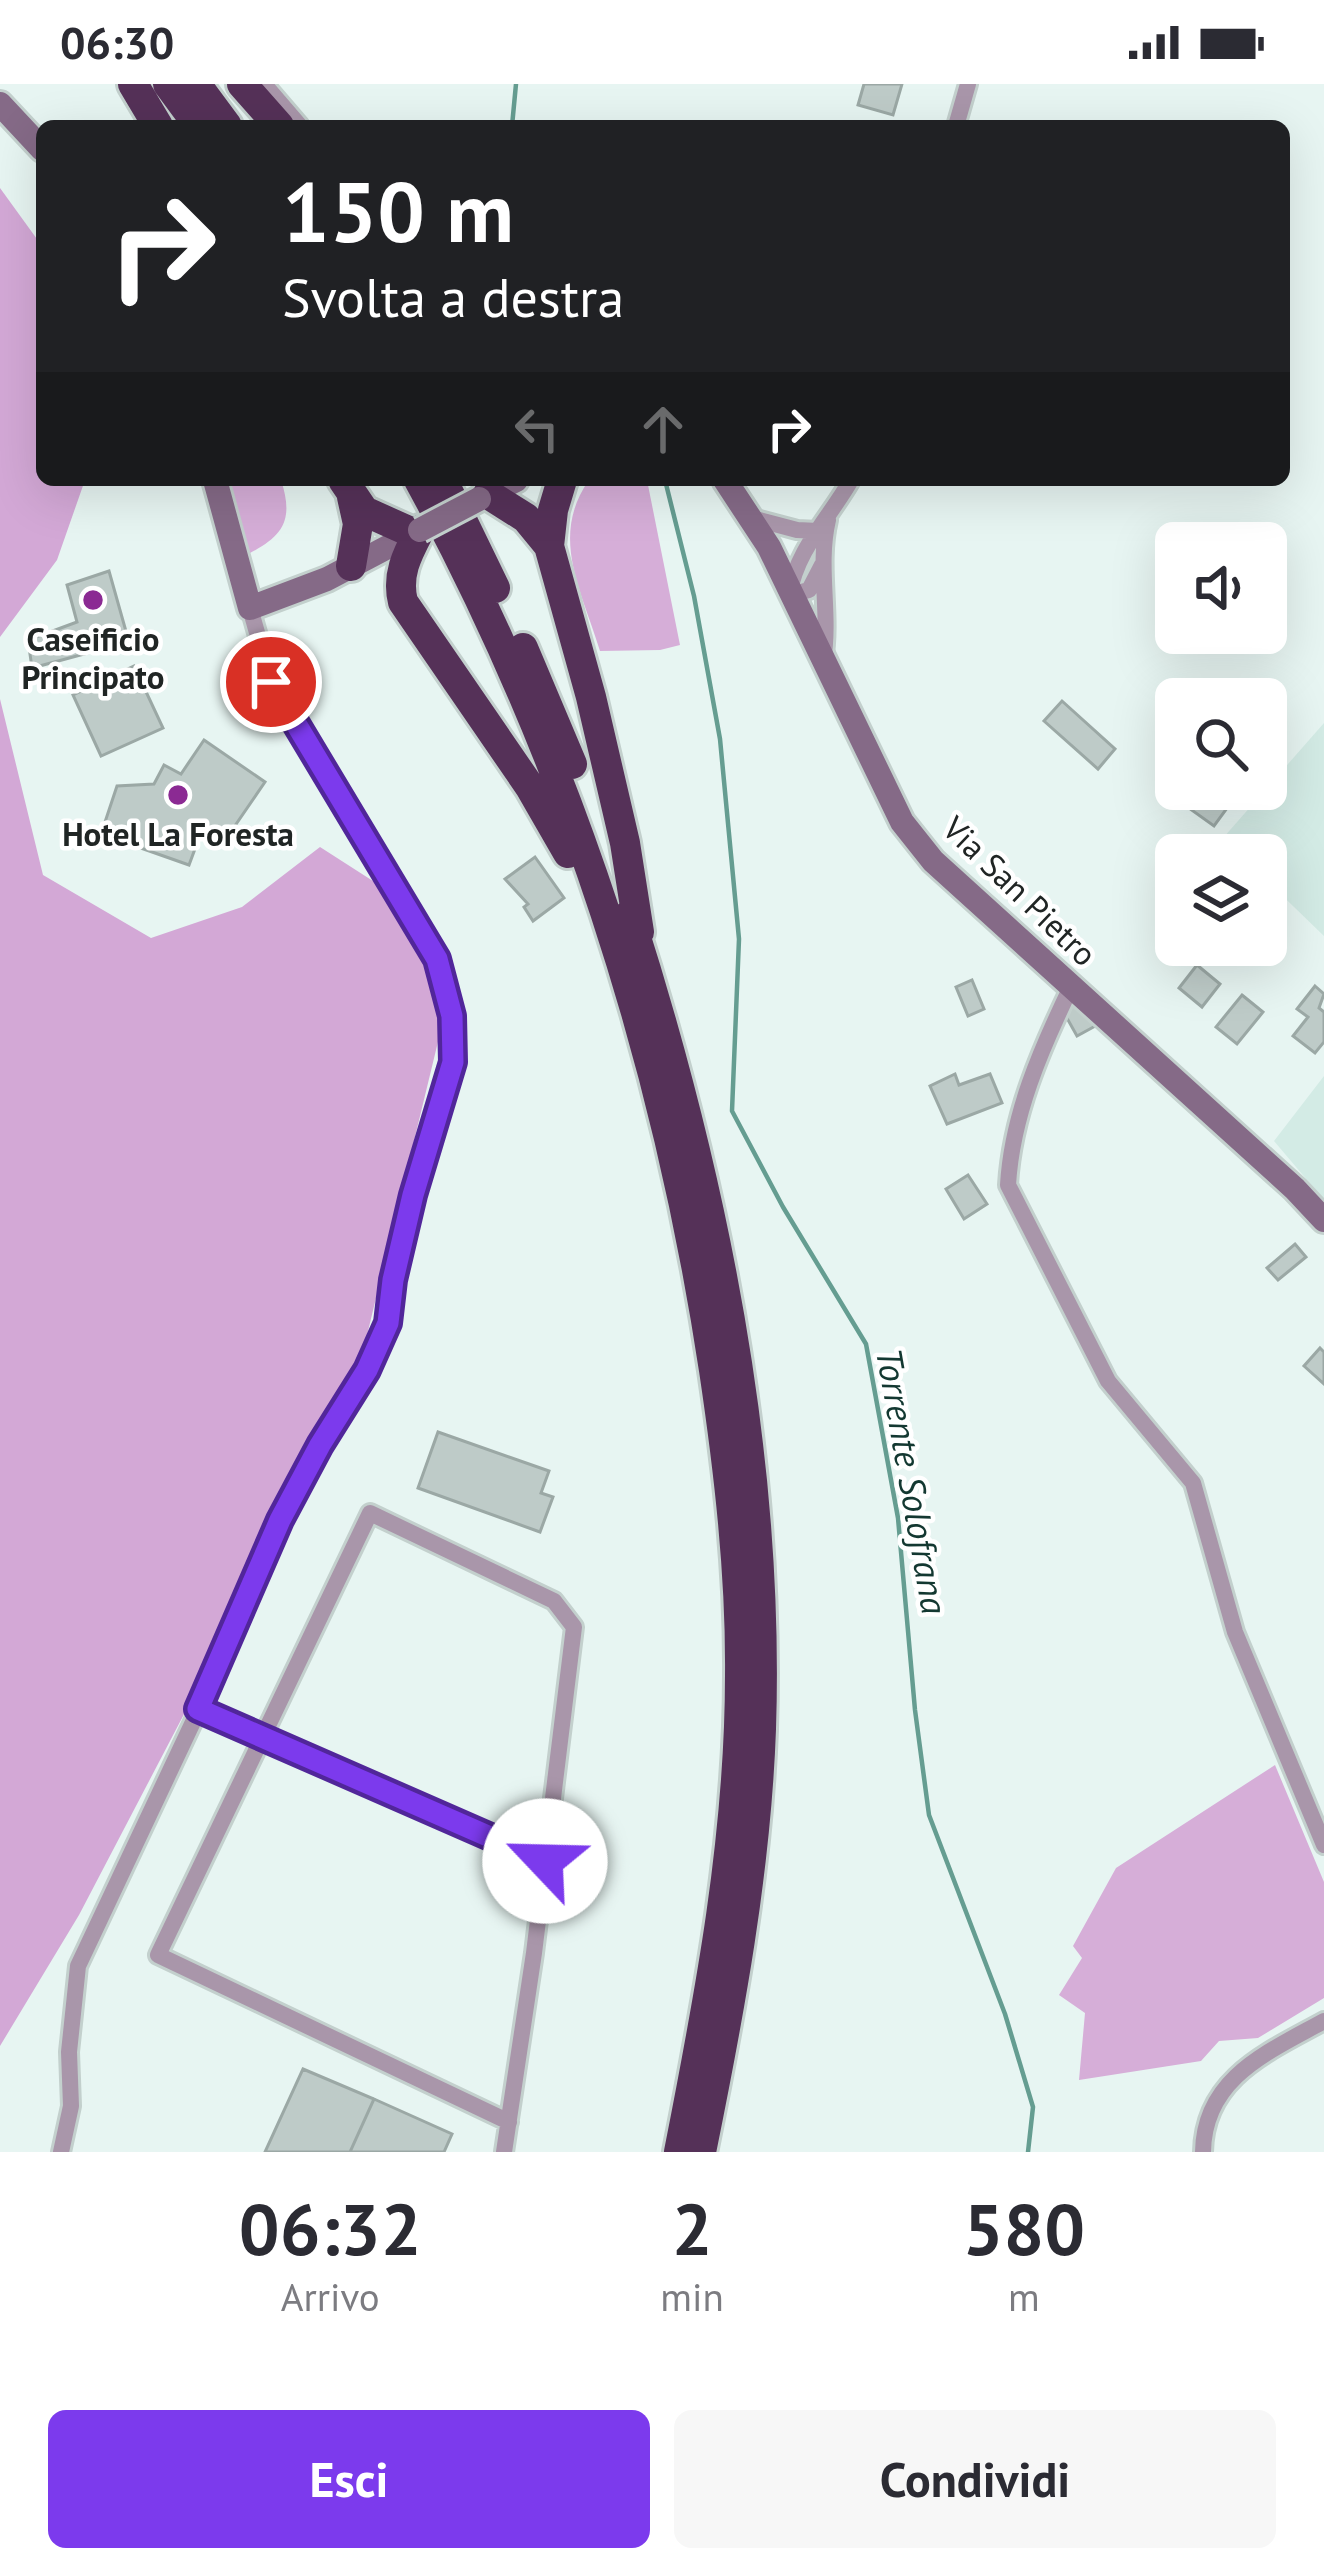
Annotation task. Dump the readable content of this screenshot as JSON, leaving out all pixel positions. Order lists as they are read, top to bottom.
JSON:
{
  "streets": {
    "street": ["Via San Pietro"]
  },
  "water": ["Torrente Solofrana"],
  "places": ["Caseificio Principato", "Hotel La Foresta"],
  "page": {
    "status": "06:30",
    "turn": ["150 m", "Svolta a destra"],
    "eta": [
      "06:32",
      "Arrivo",
      "2",
      "min",
      "580",
      "m"
    ],
    "buttons": ["Esci", "Condividi"]
  }
}
